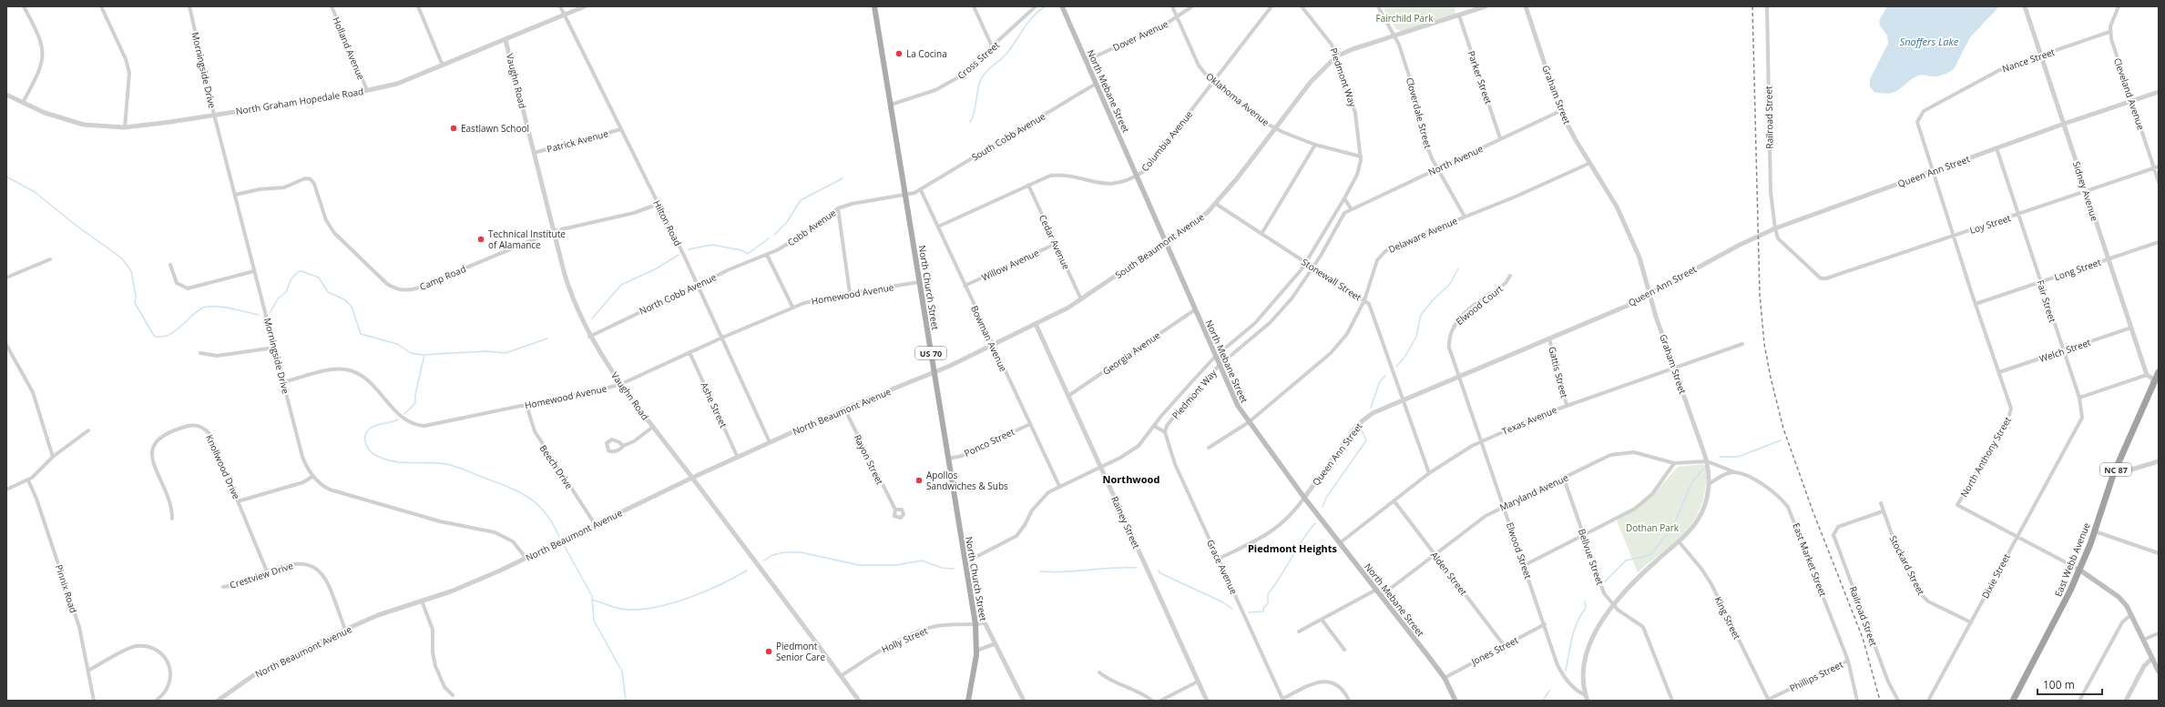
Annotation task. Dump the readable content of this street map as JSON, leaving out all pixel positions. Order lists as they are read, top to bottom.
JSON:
{
  "streets": {
    "highway": ["NC 87", "East Webb Avenue"],
    "main road": ["North Mebane Street", "North Church Street", "US 70"],
    "street": [
      "Dover Avenue",
      "Holland Avenue",
      "Cross Street",
      "Nance Street",
      "Morningside Drive",
      "Piedmont Way",
      "Parker Street",
      "Vaughn Road",
      "Cleveland Avenue",
      "Graham Street",
      "Oklahoma Avenue",
      "North Graham Hopedale Road",
      "Cloverdale Street",
      "Railroad Street",
      "South Cobb Avenue",
      "Patrick Avenue",
      "Columbia Avenue",
      "North Avenue",
      "Queen Ann Street",
      "Sidney Avenue",
      "Hilton Road",
      "Loy Street",
      "Cobb Avenue",
      "Delaware Avenue",
      "Cedar Avenue",
      "South Beaumont Avenue",
      "Willow Avenue",
      "Long Street",
      "Camp Road",
      "Stonewall Street",
      "North Cobb Avenue",
      "Homewood Avenue",
      "Fair Street",
      "Elwood Court",
      "Bowman Avenue",
      "Welch Street",
      "Georgia Avenue",
      "Gattis Street",
      "Ashe Street",
      "North Beaumont Avenue",
      "Texas Avenue",
      "Ponco Street",
      "North Anthony Street",
      "Rayon Street",
      "Knollwood Drive",
      "Beech Drive",
      "Maryland Avenue",
      "Rainey Street",
      "Elwood Street",
      "Bellvue Street",
      "East Market Street",
      "Stockard Street",
      "Grace Avenue",
      "Alden Street",
      "Crestview Drive",
      "Dixie Street",
      "Pinnix Road",
      "King Street",
      "Holly Street",
      "Jones Street",
      "Phillips Street"
    ]
  },
  "crossings": [
    ["Dover Avenue", "North Mebane Street"],
    ["Dover Avenue", "Oklahoma Avenue"],
    ["Holland Avenue", "North Graham Hopedale Road"],
    ["Cross Street", "North Church Street"],
    ["Nance Street", "Cleveland Avenue"],
    ["Nance Street", "Sidney Avenue"],
    ["Nance Street", "North Anthony Street"],
    ["Morningside Drive", "North Graham Hopedale Road"],
    ["Morningside Drive", "Camp Road"],
    ["Morningside Drive", "Homewood Avenue"],
    ["Morningside Drive", "North Beaumont Avenue"],
    ["Piedmont Way", "North Mebane Street"],
    ["Piedmont Way", "Oklahoma Avenue"],
    ["Piedmont Way", "North Avenue"],
    ["Piedmont Way", "South Beaumont Avenue"],
    ["Piedmont Way", "Stonewall Street"],
    ["Piedmont Way", "North Church Street"],
    ["Piedmont Way", "Bowman Avenue"],
    ["Piedmont Way", "Rainey Street"],
    ["Piedmont Way", "Grace Avenue"],
    ["Parker Street", "North Avenue"],
    ["Vaughn Road", "North Graham Hopedale Road"],
    ["Vaughn Road", "Patrick Avenue"],
    ["Vaughn Road", "Camp Road"],
    ["Vaughn Road", "North Cobb Avenue"],
    ["Vaughn Road", "Homewood Avenue"],
    ["Vaughn Road", "North Beaumont Avenue"],
    ["Vaughn Road", "Holly Street"],
    ["North Mebane Street", "South Cobb Avenue"],
    ["North Mebane Street", "Columbia Avenue"],
    ["North Mebane Street", "Queen Ann Street"],
    ["North Mebane Street", "Delaware Avenue"],
    ["North Mebane Street", "South Beaumont Avenue"],
    ["North Mebane Street", "Georgia Avenue"],
    ["North Mebane Street", "Texas Avenue"],
    ["North Mebane Street", "Maryland Avenue"],
    ["North Mebane Street", "Jones Street"],
    ["Cleveland Avenue", "Queen Ann Street"],
    ["Cleveland Avenue", "Loy Street"],
    ["Graham Street", "North Avenue"],
    ["Graham Street", "Queen Ann Street"],
    ["Graham Street", "Delaware Avenue"],
    ["Graham Street", "Texas Avenue"],
    ["Graham Street", "Maryland Avenue"],
    ["Graham Street", "Elwood Street"],
    ["Graham Street", "Bellvue Street"],
    ["Graham Street", "East Market Street"],
    ["Graham Street", "King Street"],
    ["Oklahoma Avenue", "Columbia Avenue"],
    ["Oklahoma Avenue", "South Beaumont Avenue"],
    ["North Graham Hopedale Road", "Hilton Road"],
    ["Cloverdale Street", "North Avenue"],
    ["Cloverdale Street", "Delaware Avenue"],
    ["Railroad Street", "Queen Ann Street"],
    ["Railroad Street", "Loy Street"],
    ["Railroad Street", "Stockard Street"],
    ["South Cobb Avenue", "Cobb Avenue"],
    ["South Cobb Avenue", "Bowman Avenue"],
    ["Patrick Avenue", "Hilton Road"],
    ["Columbia Avenue", "Cedar Avenue"],
    ["Columbia Avenue", "Bowman Avenue"],
    ["Queen Ann Street", "Sidney Avenue"],
    ["Queen Ann Street", "Loy Street"],
    ["Queen Ann Street", "Stonewall Street"],
    ["Queen Ann Street", "Fair Street"],
    ["Queen Ann Street", "Elwood Court"],
    ["Queen Ann Street", "Gattis Street"],
    ["Queen Ann Street", "North Anthony Street"],
    ["Queen Ann Street", "Elwood Street"],
    ["Queen Ann Street", "Grace Avenue"],
    ["Sidney Avenue", "Loy Street"],
    ["Sidney Avenue", "Long Street"],
    ["Sidney Avenue", "Welch Street"],
    ["Hilton Road", "Camp Road"],
    ["Hilton Road", "North Cobb Avenue"],
    ["Hilton Road", "Homewood Avenue"],
    ["Hilton Road", "North Beaumont Avenue"],
    ["Loy Street", "Fair Street"],
    ["Loy Street", "North Anthony Street"],
    ["Cobb Avenue", "North Church Street"],
    ["Cobb Avenue", "North Cobb Avenue"],
    ["Cobb Avenue", "Bowman Avenue"],
    ["Delaware Avenue", "Stonewall Street"],
    ["Cedar Avenue", "South Beaumont Avenue"],
    ["Cedar Avenue", "Willow Avenue"],
    ["South Beaumont Avenue", "Stonewall Street"],
    ["South Beaumont Avenue", "North Church Street"],
    ["South Beaumont Avenue", "Bowman Avenue"],
    ["South Beaumont Avenue", "North Beaumont Avenue"],
    ["South Beaumont Avenue", "Rainey Street"],
    ["Willow Avenue", "Bowman Avenue"],
    ["Long Street", "Fair Street"],
    ["Long Street", "North Anthony Street"],
    ["Stonewall Street", "Texas Avenue"],
    ["North Church Street", "Homewood Avenue"],
    ["North Church Street", "North Beaumont Avenue"],
    ["North Church Street", "Ponco Street"],
    ["North Church Street", "Holly Street"],
    ["Homewood Avenue", "Ashe Street"],
    ["Homewood Avenue", "Beech Drive"],
    ["Fair Street", "Welch Street"],
    ["Fair Street", "Dixie Street"],
    ["Elwood Court", "Elwood Street"],
    ["Bowman Avenue", "Ponco Street"],
    ["Welch Street", "North Anthony Street"],
    ["Georgia Avenue", "Rainey Street"],
    ["Gattis Street", "Texas Avenue"],
    ["Ashe Street", "North Beaumont Avenue"],
    ["North Beaumont Avenue", "Rayon Street"],
    ["North Beaumont Avenue", "Beech Drive"],
    ["North Beaumont Avenue", "Crestview Drive"],
    ["Texas Avenue", "Elwood Street"],
    ["Texas Avenue", "Alden Street"],
    ["North Anthony Street", "East Webb Avenue"],
    ["North Anthony Street", "Dixie Street"],
    ["Knollwood Drive", "Crestview Drive"],
    ["Maryland Avenue", "Elwood Street"],
    ["Maryland Avenue", "Bellvue Street"],
    ["Maryland Avenue", "East Market Street"],
    ["Maryland Avenue", "Alden Street"],
    ["Elwood Street", "Jones Street"],
    ["East Market Street", "Phillips Street"],
    ["Stockard Street", "Dixie Street"],
    ["Alden Street", "Jones Street"],
    ["King Street", "Phillips Street"]
  ],
  "districts": ["Northwood", "Piedmont Heights"],
  "water": ["Snoffers Lake"],
  "parks": ["Fairchild Park", "Dothan Park"],
  "places": [
    "La Cocina",
    "Eastlawn School",
    "Technical Institute of Alamance",
    "Apollos Sandwiches & Subs",
    "Piedmont Senior Care"
  ],
  "scale_bar": "100 m"
}
